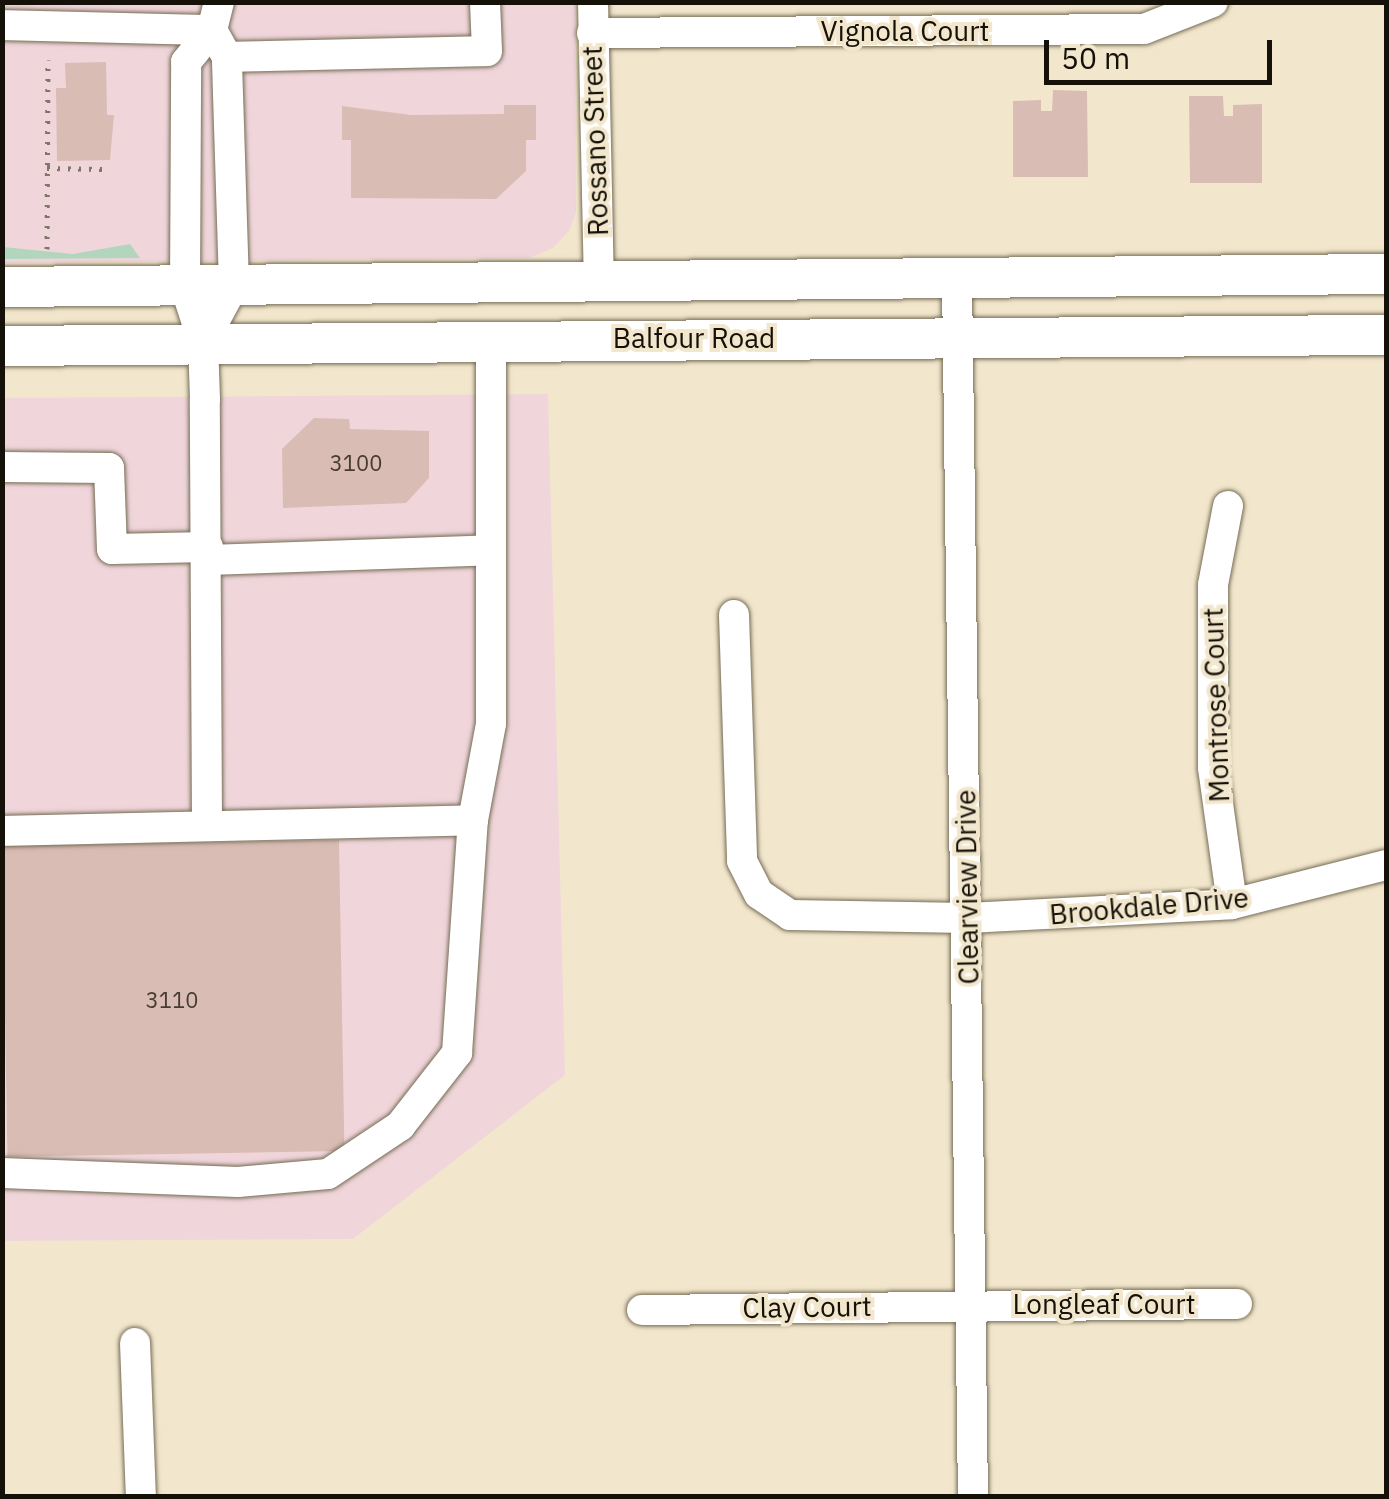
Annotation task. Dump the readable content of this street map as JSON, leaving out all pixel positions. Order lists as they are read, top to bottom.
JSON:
{
  "streets": {
    "main road": ["Balfour Road"],
    "street": [
      "Vignola Court",
      "Rossano Street",
      "Montrose Court",
      "Clearview Drive",
      "Brookdale Drive",
      "Longleaf Court",
      "Clay Court"
    ]
  },
  "crossings": [
    ["Vignola Court", "Rossano Street"],
    ["Balfour Road", "Clearview Drive"],
    ["Montrose Court", "Brookdale Drive"],
    ["Clearview Drive", "Brookdale Drive"],
    ["Clearview Drive", "Longleaf Court"],
    ["Clearview Drive", "Clay Court"],
    ["Longleaf Court", "Clay Court"]
  ],
  "house_numbers": ["3100", "3110"],
  "scale_bar": "50 m"
}
